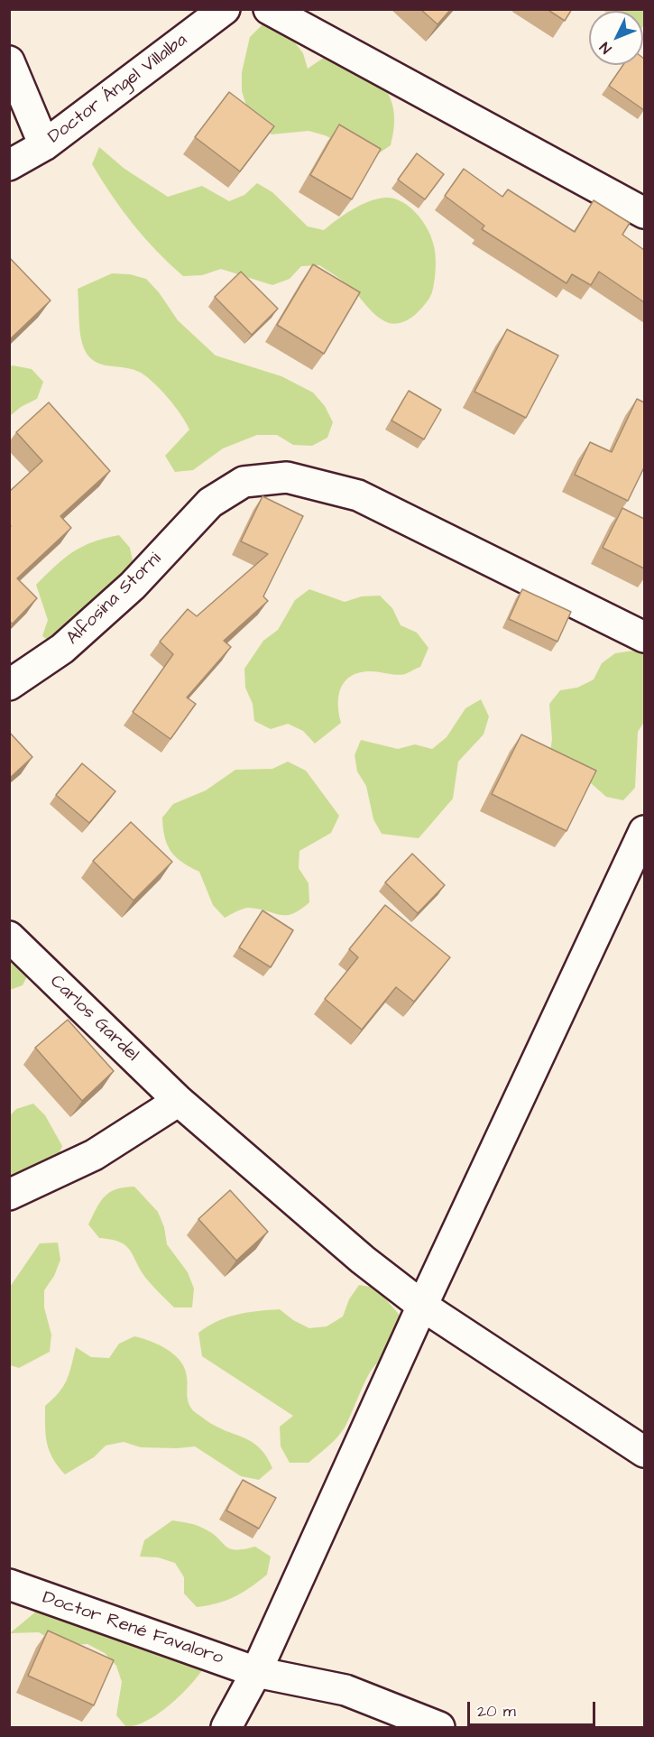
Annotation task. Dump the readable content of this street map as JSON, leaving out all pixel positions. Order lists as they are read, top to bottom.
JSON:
{
  "streets": {
    "street": [
      "Doctor Ángel Villalba",
      "Alfosina Storni",
      "Carlos Gardel",
      "Doctor René Favaloro"
    ]
  },
  "scale_bar": "20 m",
  "north": "bottom left"
}
